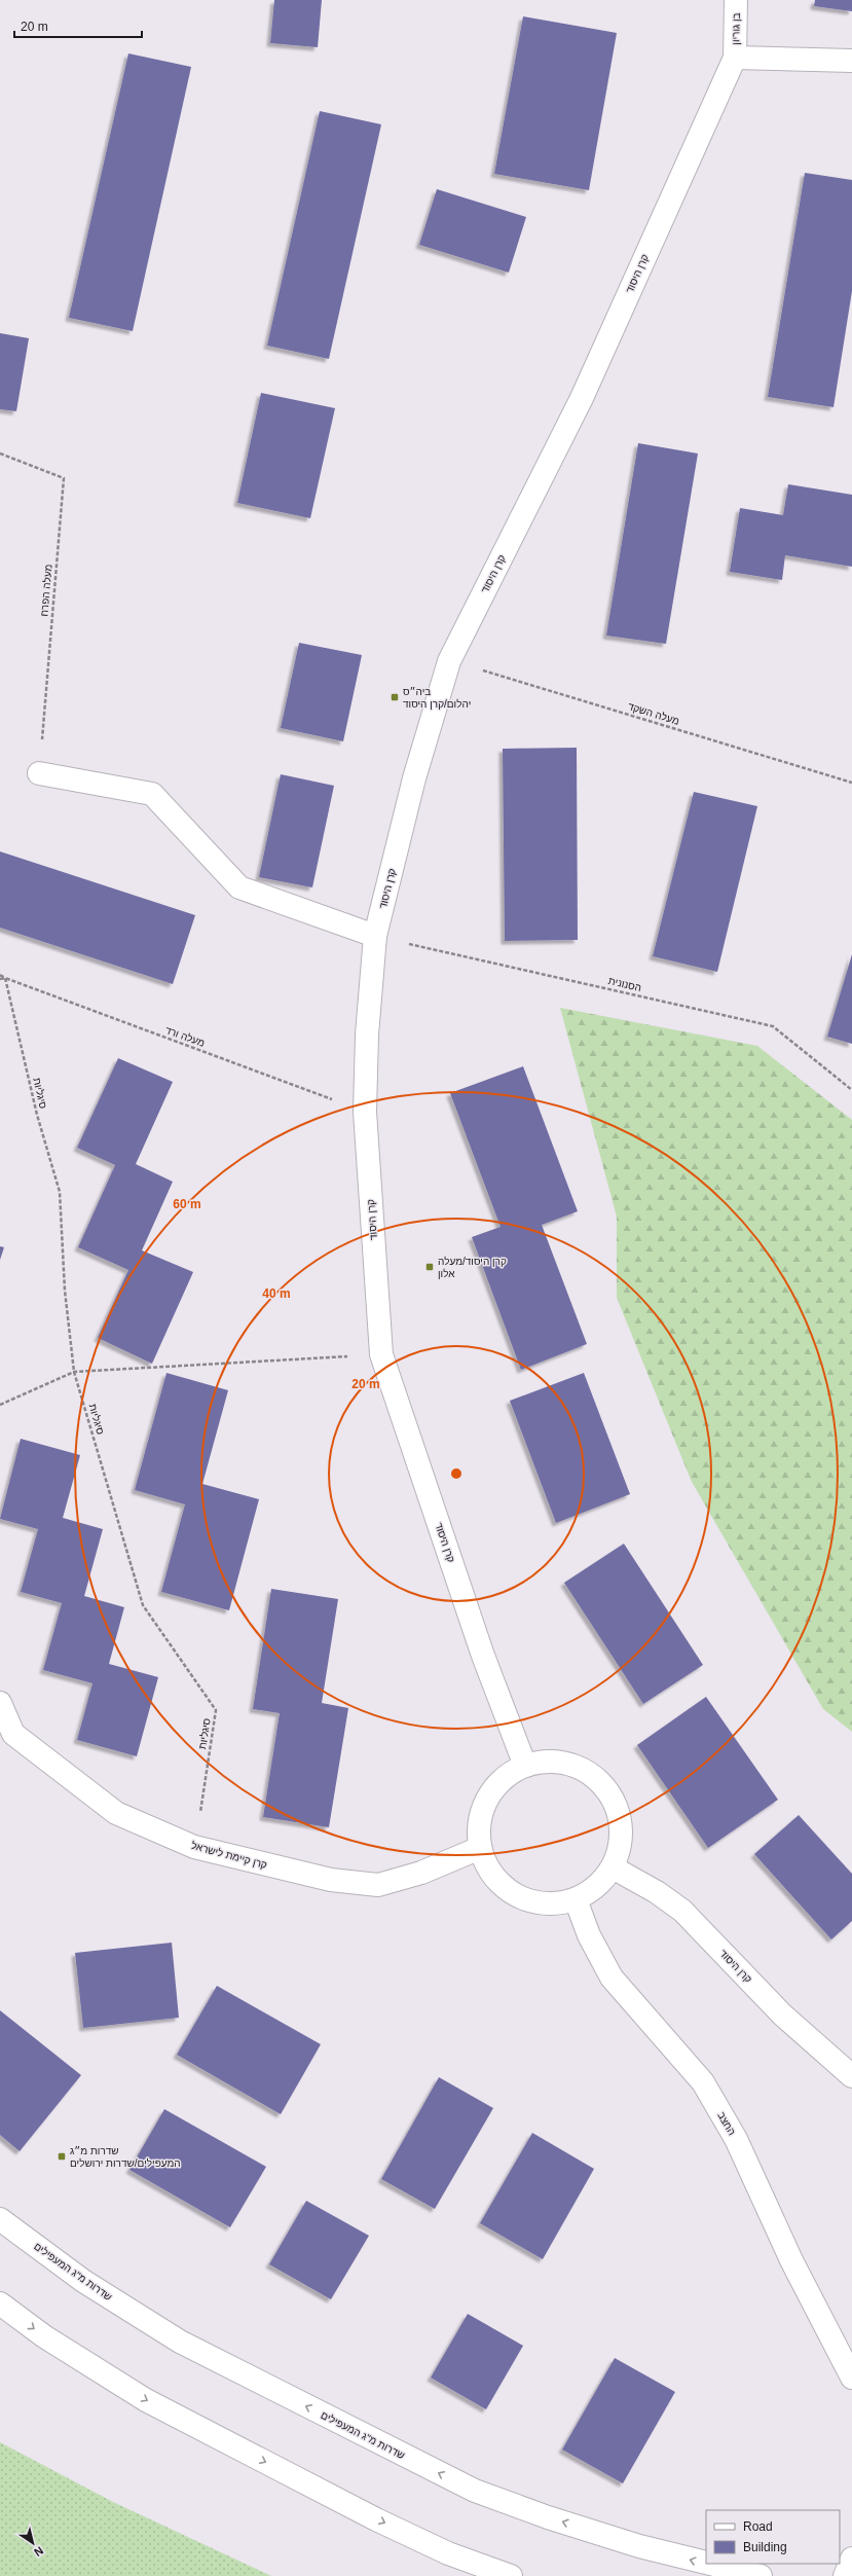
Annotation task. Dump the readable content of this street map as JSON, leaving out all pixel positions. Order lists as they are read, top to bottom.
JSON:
{
  "streets": {
    "street": [
      "בן גוריון",
      "קרן היסוד",
      "קרן קיימת לישראל",
      "החצב",
      "שדרות מ\"ג המעפילים"
    ],
    "path": [
      "מעלה הפרח",
      "מעלה השקד",
      "הסנונית",
      "מעלה ורד",
      "סיגליות"
    ]
  },
  "crossings": [
    ["בן גוריון", "קרן היסוד"],
    ["קרן היסוד", "מעלה השקד"],
    ["קרן היסוד", "הסנונית"],
    ["קרן היסוד", "מעלה ורד"],
    ["קרן היסוד", "קרן קיימת לישראל"],
    ["קרן היסוד", "החצב"],
    ["מעלה ורד", "סיגליות"],
    ["סיגליות", "קרן קיימת לישראל"],
    ["קרן קיימת לישראל", "החצב"]
  ],
  "places": {
    "transit": ["ביה״ס יהלום/קרן היסוד", "קרן היסוד/מעלה אלון", "שדרות מ״ג המעפילים/שדרות ירושלים"]
  },
  "legend": ["Road", "Building"],
  "scale_bar": "20 m",
  "north": "bottom right",
  "rings": ["60 m", "40 m", "20 m"]
}
